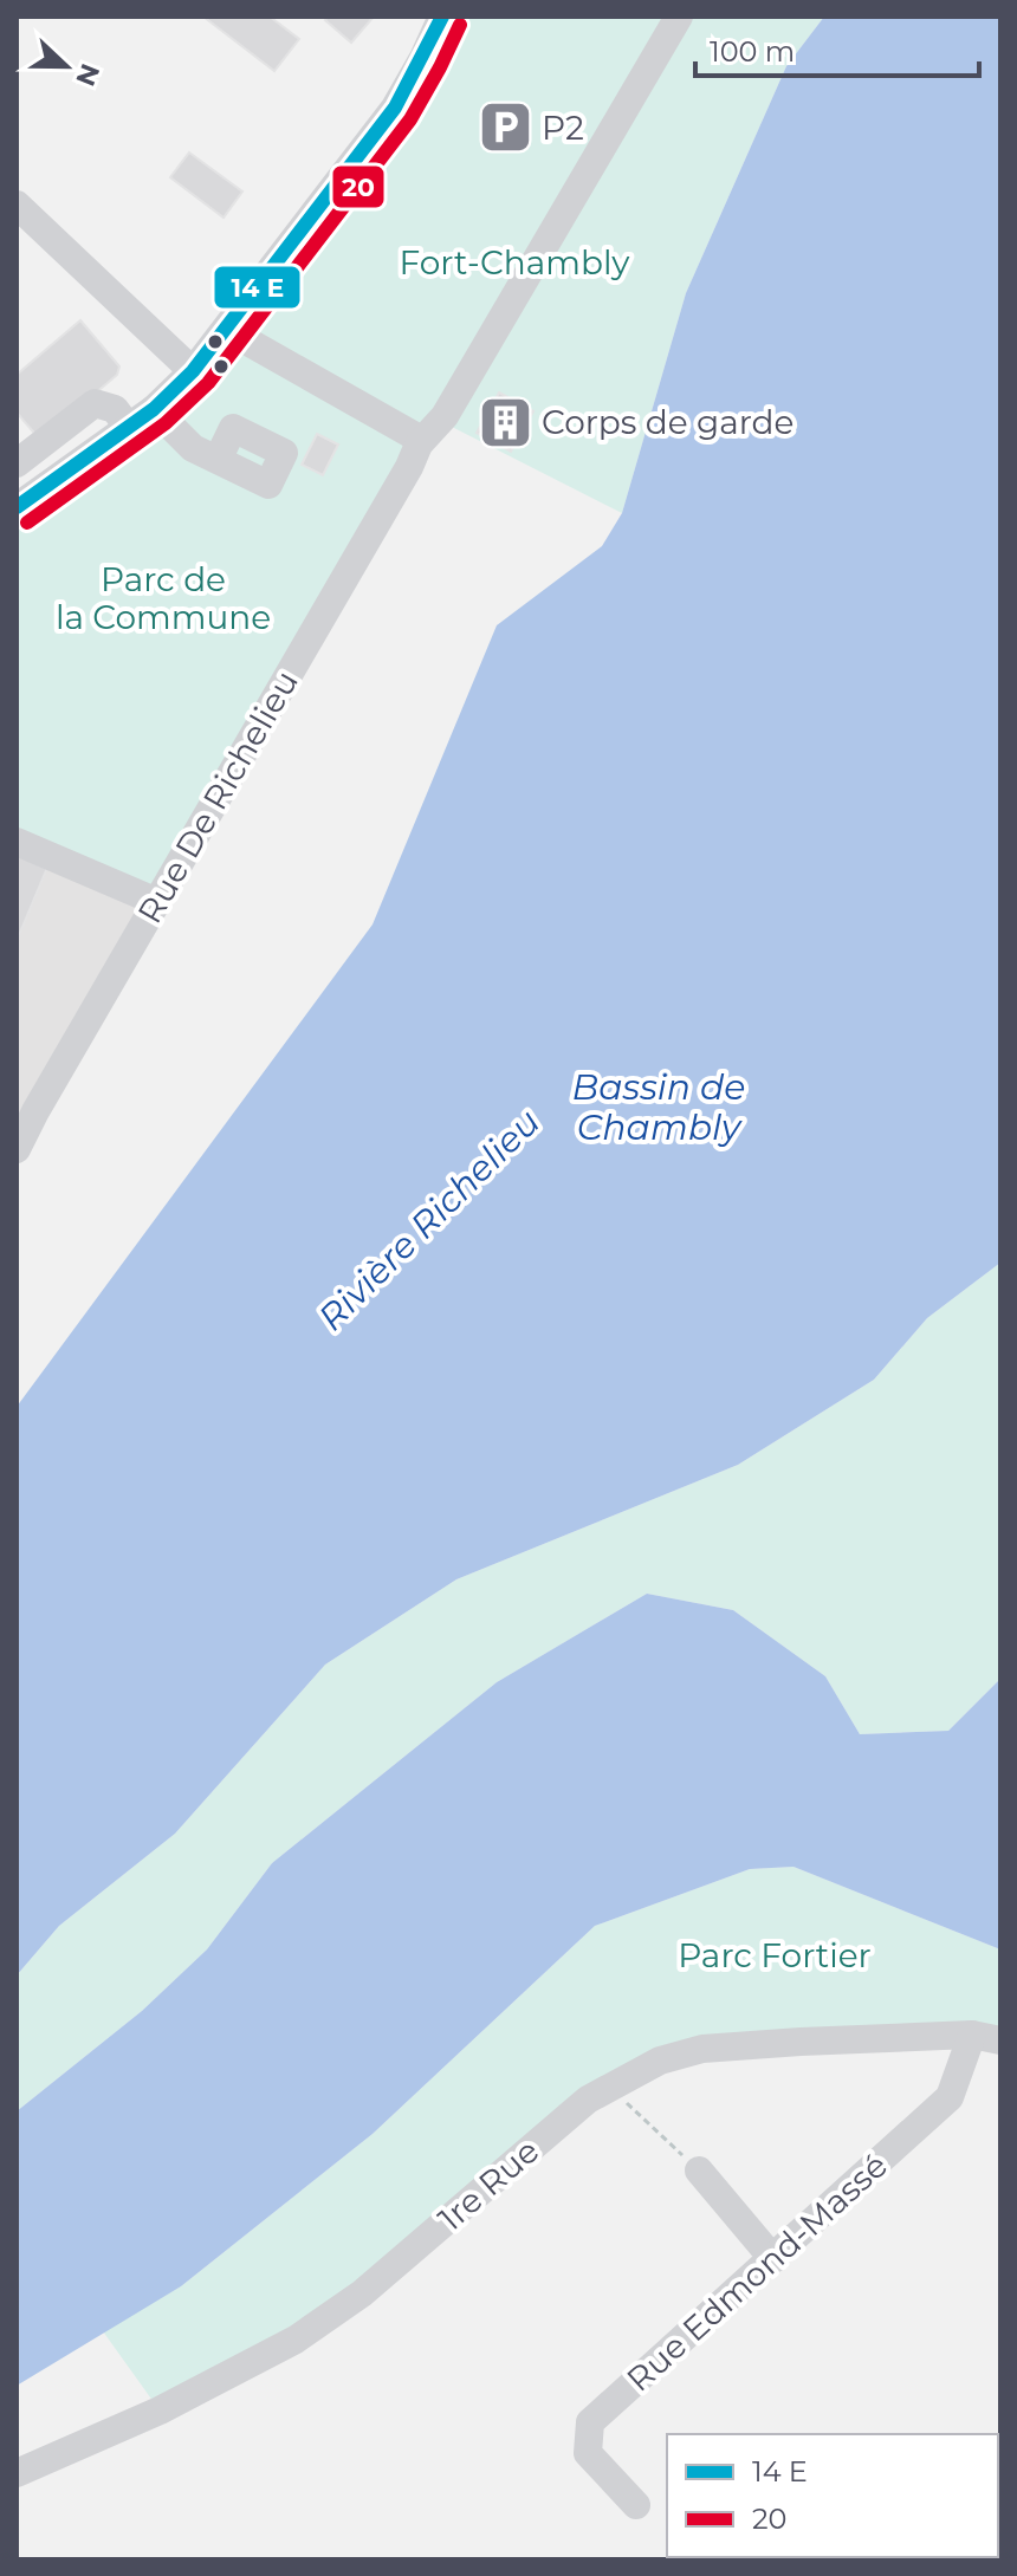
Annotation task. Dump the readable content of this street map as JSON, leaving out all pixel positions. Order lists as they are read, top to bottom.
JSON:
{
  "streets": {
    "street": ["Rue De Richelieu", "1re Rue", "Rue Edmond-Massé"]
  },
  "crossings": [
    ["1re Rue", "Rue Edmond-Massé"]
  ],
  "water": ["Bassin de Chambly", "Rivière Richelieu"],
  "parks": ["Fort-Chambly", "Parc de la Commune", "Parc Fortier"],
  "places": {
    "parking": ["P2"],
    "building": ["Corps de garde"]
  },
  "lines": ["transit line 20"],
  "legend": ["14 E", "20"],
  "scale_bar": "100 m",
  "north": "right"
}
